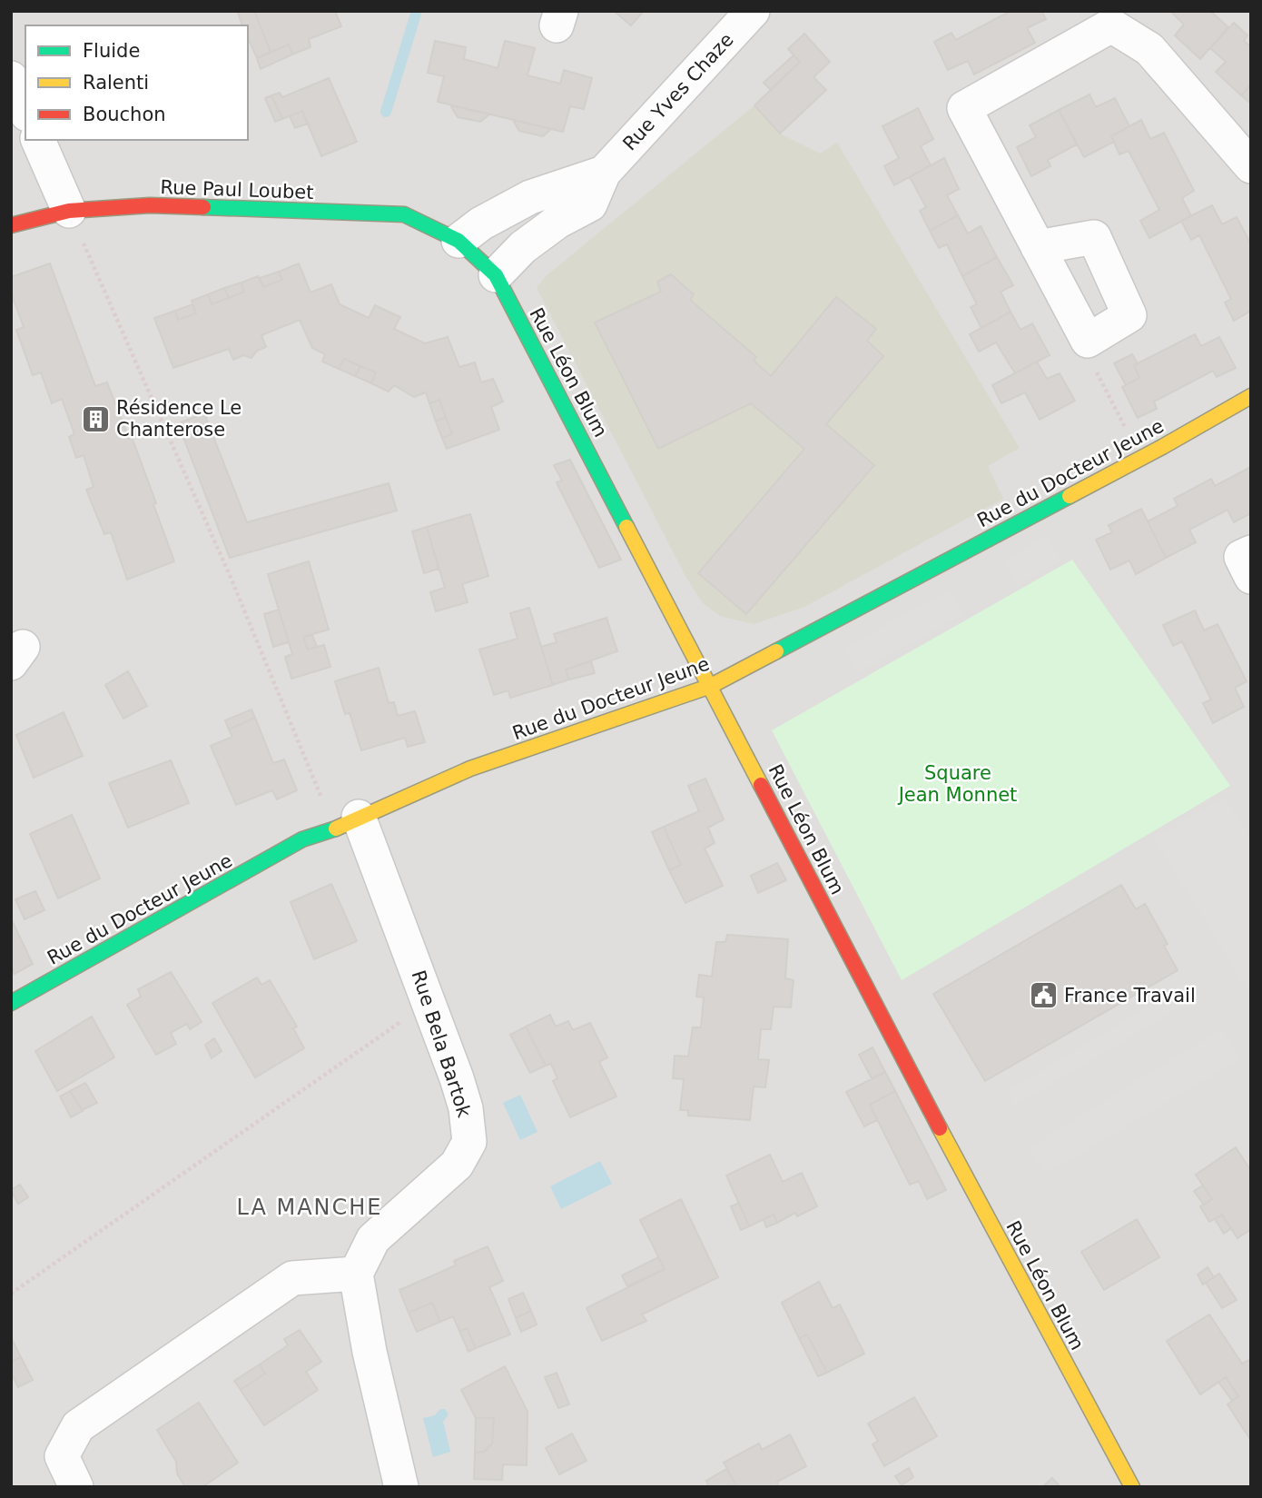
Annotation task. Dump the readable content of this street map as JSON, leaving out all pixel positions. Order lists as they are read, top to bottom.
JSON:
{
  "streets": {
    "street": [
      "Rue Yves Chaze",
      "Rue Paul Loubet",
      "Rue Léon Blum",
      "Rue du Docteur Jeune",
      "Rue Bela Bartok"
    ]
  },
  "crossings": [
    ["Rue Yves Chaze", "Rue Paul Loubet"],
    ["Rue Yves Chaze", "Rue Léon Blum"],
    ["Rue Paul Loubet", "Rue Léon Blum"],
    ["Rue Léon Blum", "Rue du Docteur Jeune"],
    ["Rue du Docteur Jeune", "Rue Bela Bartok"]
  ],
  "districts": ["LA MANCHE"],
  "parks": ["Square Jean Monnet"],
  "places": {
    "building": ["Résidence Le Chanterose"],
    "public building": ["France Travail"]
  },
  "legend": ["Fluide", "Ralenti", "Bouchon"]
}
